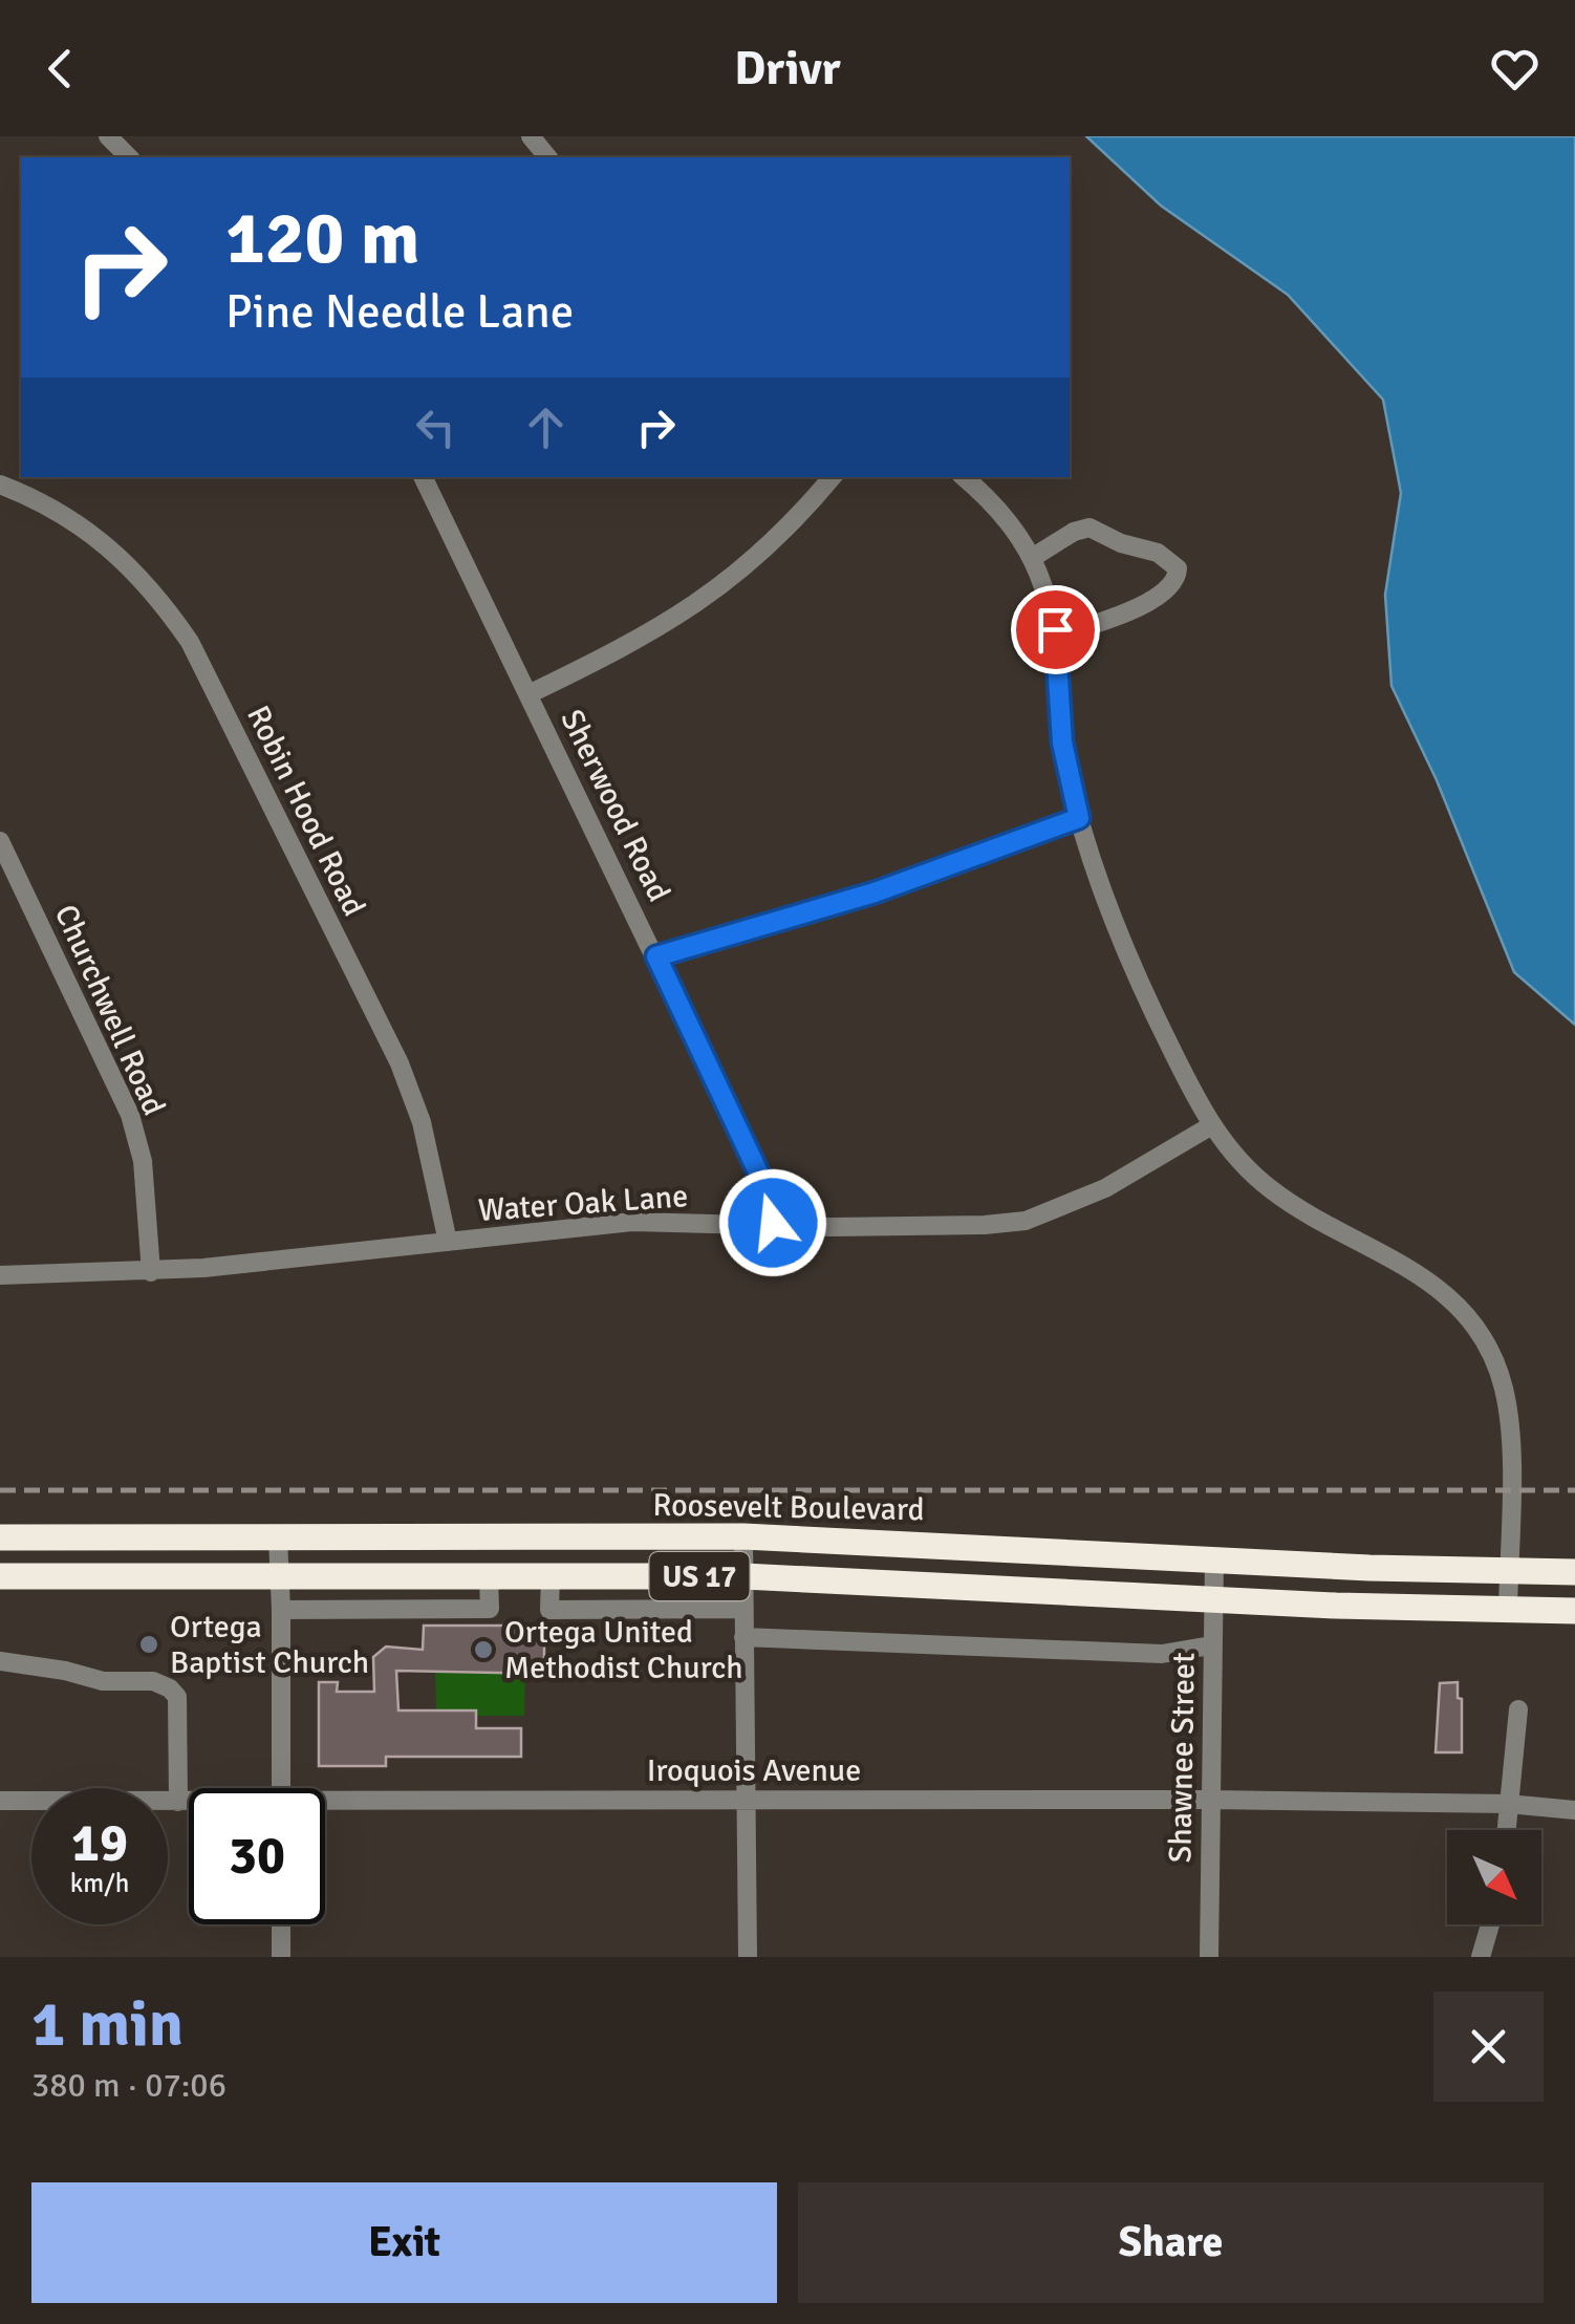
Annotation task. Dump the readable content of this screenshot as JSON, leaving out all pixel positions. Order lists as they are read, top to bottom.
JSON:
{
  "streets": {
    "highway": ["Roosevelt Boulevard", "US 17"],
    "street": [
      "Sherwood Road",
      "Robin Hood Road",
      "Churchwell Road",
      "Water Oak Lane",
      "Shawnee Street",
      "Iroquois Avenue"
    ]
  },
  "crossings": [
    ["Sherwood Road", "Water Oak Lane"],
    ["Robin Hood Road", "Water Oak Lane"],
    ["Churchwell Road", "Water Oak Lane"],
    ["Roosevelt Boulevard", "Shawnee Street"],
    ["US 17", "Shawnee Street"],
    ["Shawnee Street", "Iroquois Avenue"]
  ],
  "places": ["Ortega Baptist Church", "Ortega United Methodist Church"],
  "north": "bottom right",
  "page": {
    "header": "Drivr",
    "turn": ["120 m", "Pine Needle Lane"],
    "speed": "19 km/h",
    "limit": "30",
    "heading": ["1 min", "380 m · 07:06"],
    "buttons": ["Exit", "Share"]
  }
}
